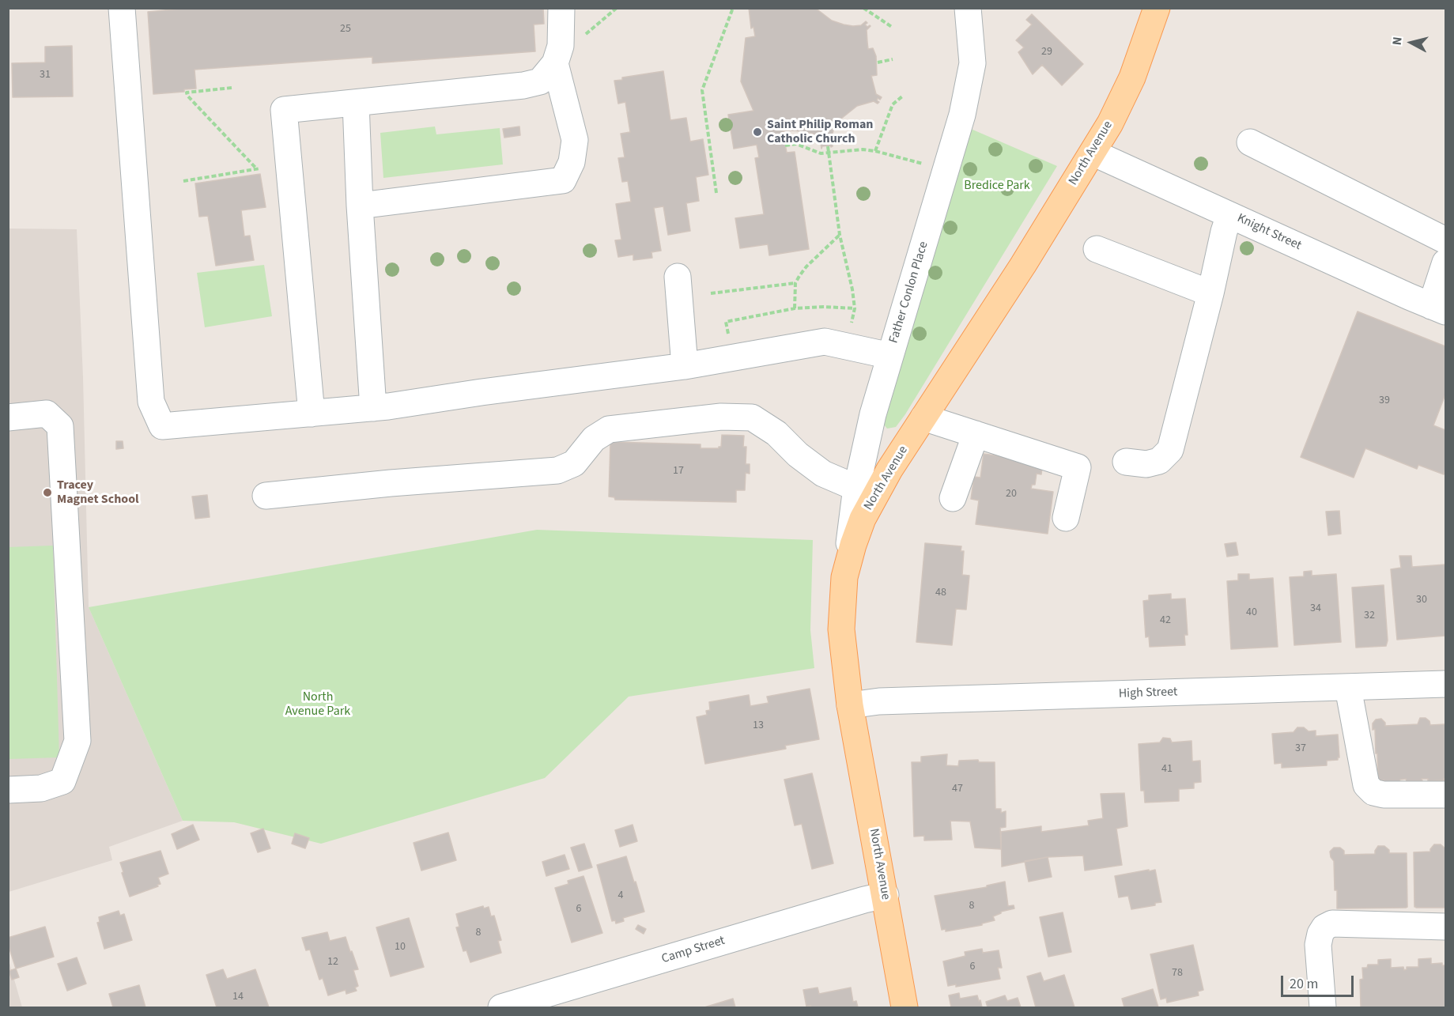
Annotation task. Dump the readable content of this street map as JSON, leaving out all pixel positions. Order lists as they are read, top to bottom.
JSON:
{
  "streets": {
    "main road": ["North Avenue"],
    "street": [
      "Knight Street",
      "Father Conlon Place",
      "High Street",
      "Camp Street"
    ]
  },
  "crossings": [
    ["North Avenue", "Knight Street"],
    ["North Avenue", "Father Conlon Place"],
    ["North Avenue", "High Street"],
    ["North Avenue", "Camp Street"]
  ],
  "parks": ["Bredice Park", "North Avenue Park"],
  "places": ["Saint Philip Roman Catholic Church", "Tracey Magnet School"],
  "house_numbers": [
    "25",
    "29",
    "31",
    "39",
    "17",
    "20",
    "48",
    "30",
    "34",
    "40",
    "32",
    "42",
    "13",
    "37",
    "41",
    "47",
    "4",
    "8",
    "6",
    "8",
    "10",
    "12",
    "6",
    "78",
    "14"
  ],
  "scale_bar": "20 m",
  "north": "left"
}
